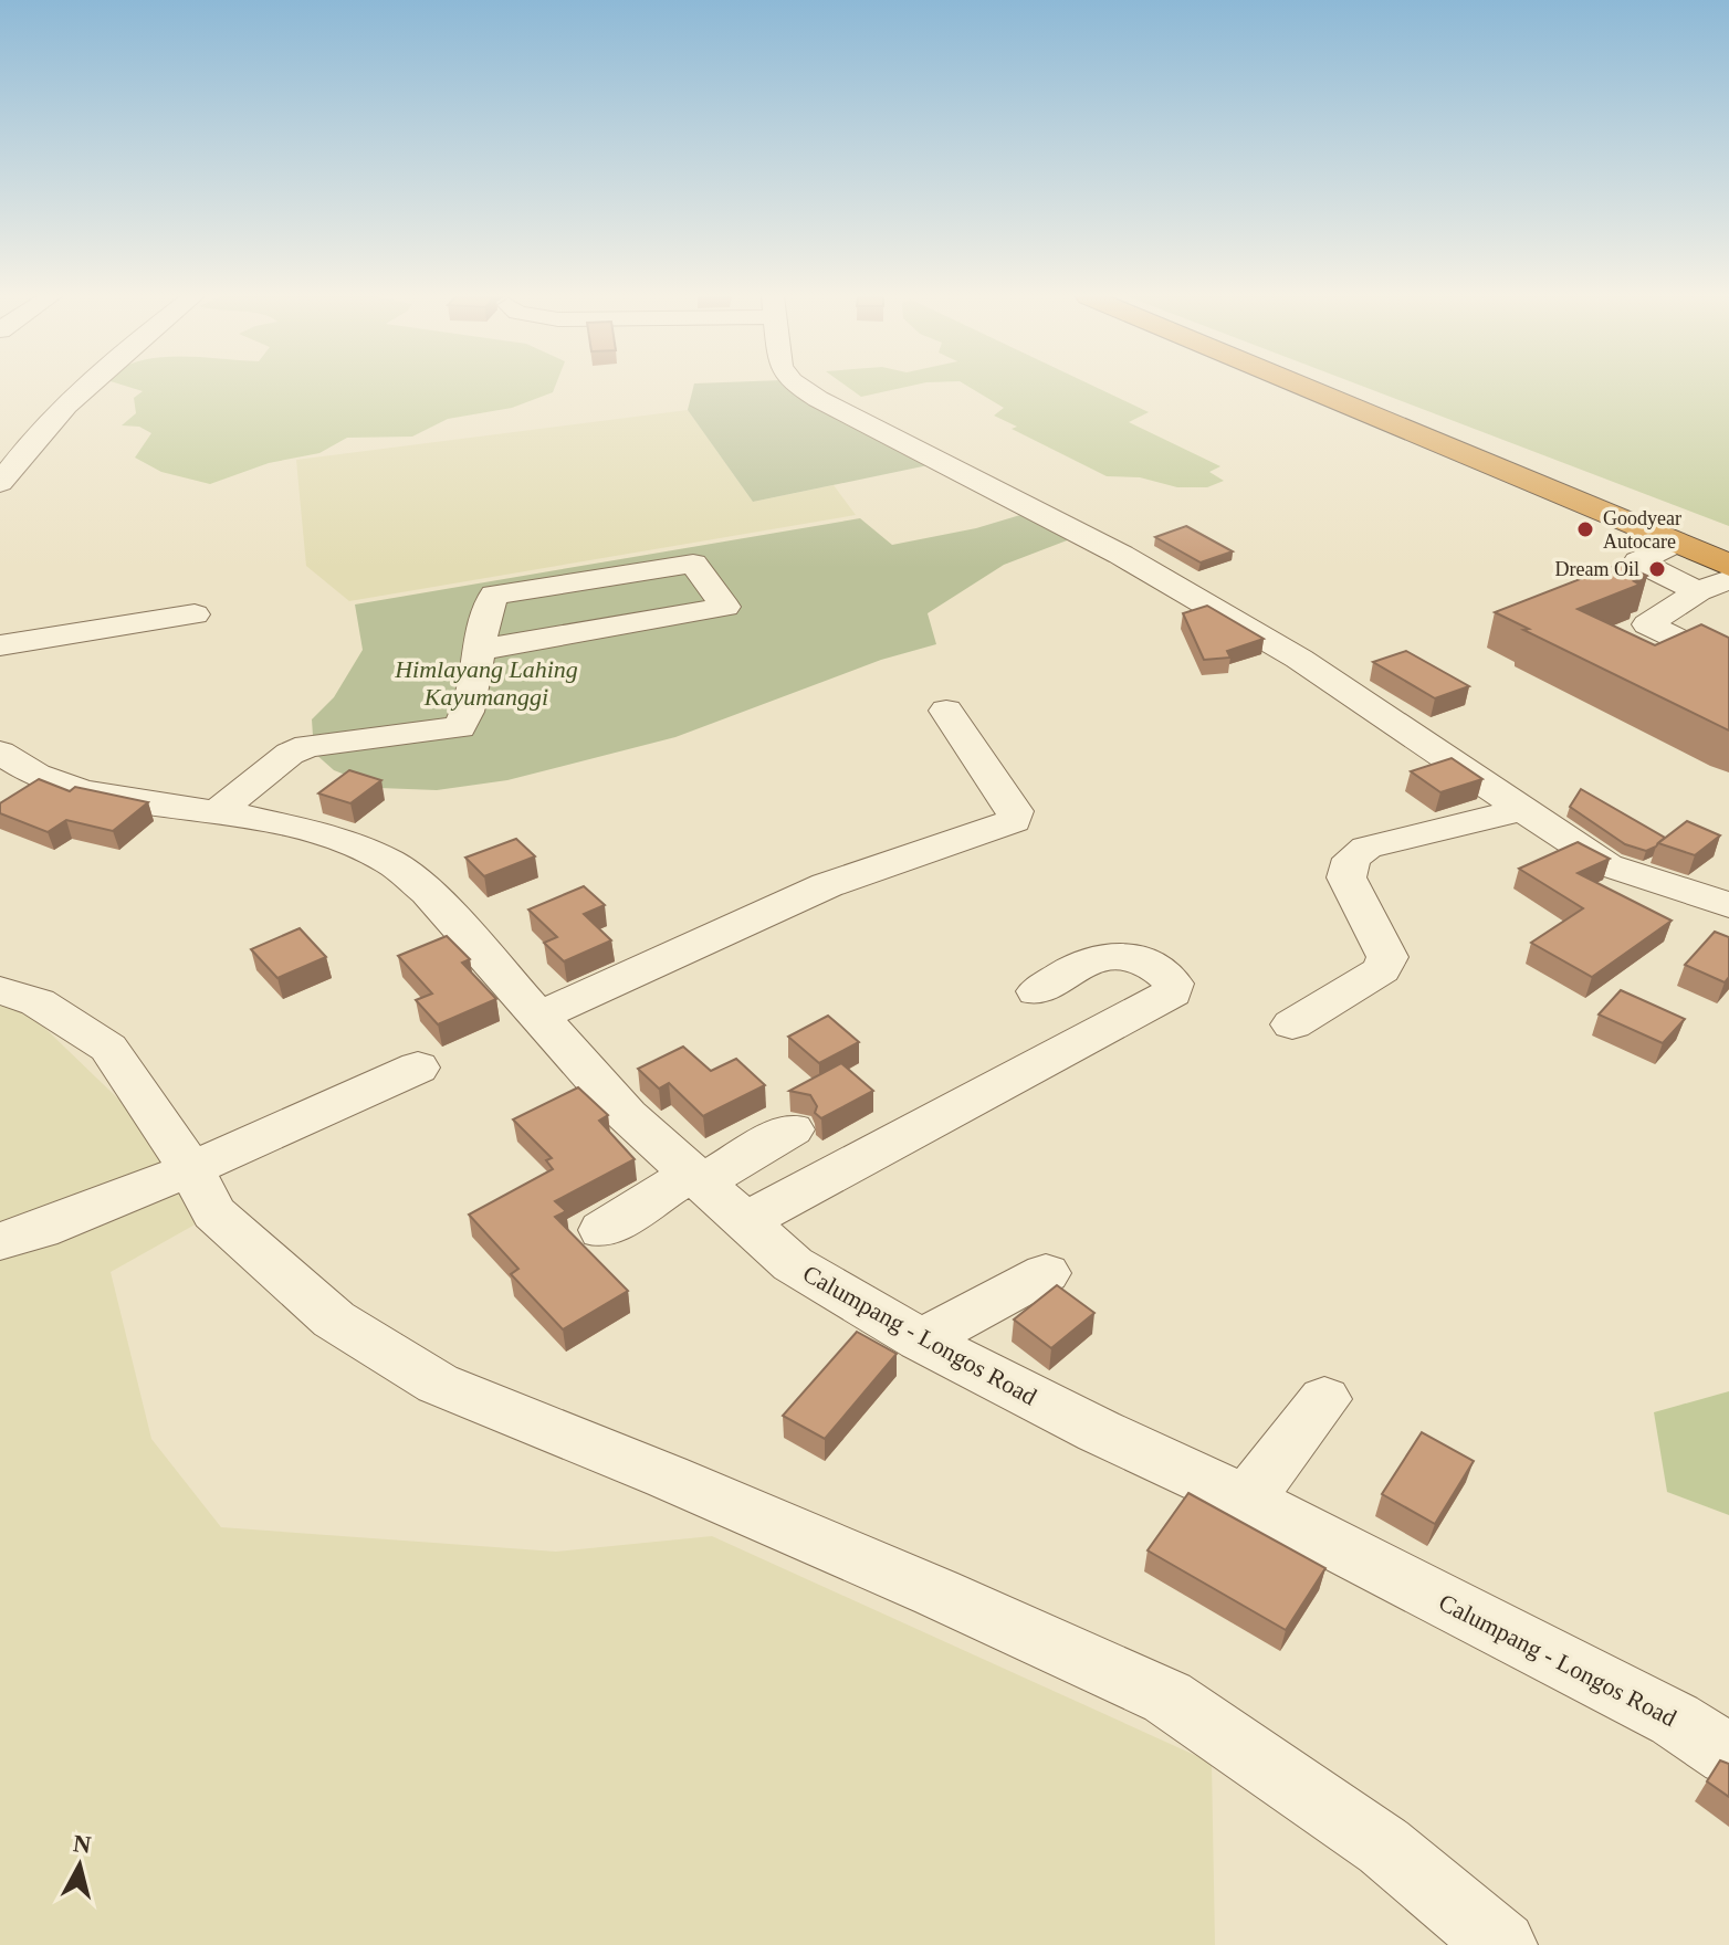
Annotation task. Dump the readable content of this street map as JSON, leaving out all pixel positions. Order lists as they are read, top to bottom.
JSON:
{
  "streets": {
    "street": ["Calumpang - Longos Road"]
  },
  "parks": ["Himlayang Lahing Kayumanggi"],
  "places": ["Goodyear Autocare", "Dream Oil"],
  "north": "top"
}
